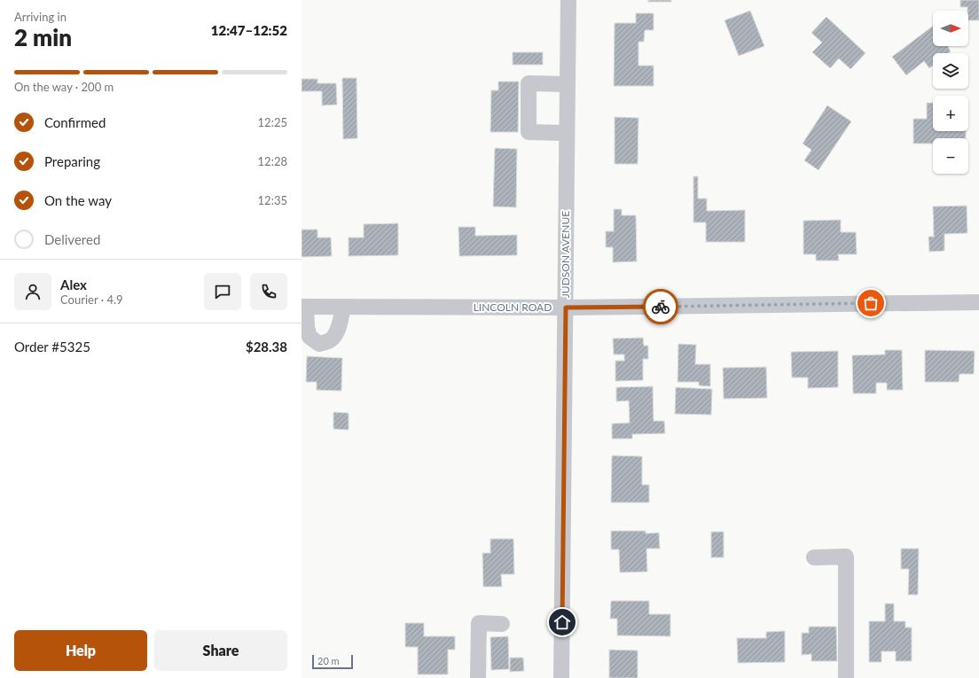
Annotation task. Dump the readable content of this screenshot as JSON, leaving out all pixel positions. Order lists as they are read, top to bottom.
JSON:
{
  "streets": {
    "street": ["JUDSON AVENUE", "LINCOLN ROAD"]
  },
  "crossings": [
    ["JUDSON AVENUE", "LINCOLN ROAD"]
  ],
  "scale_bar": "20 m",
  "north": "right",
  "page": {
    "heading": ["2 min", "Arriving in", "12:47–12:52"],
    "panel": [
      "Alex",
      "Courier · 4.9",
      "Order #5325",
      "$28.38"
    ],
    "map_buttons": ["+", "−"],
    "bar": "On the way · 200 m",
    "list": [
      ["Confirmed", "12:25"],
      ["Preparing", "12:28"],
      ["On the way", "12:35"],
      "Delivered"
    ],
    "buttons": ["Help", "Share"],
    "scale": "20 m"
  }
}
